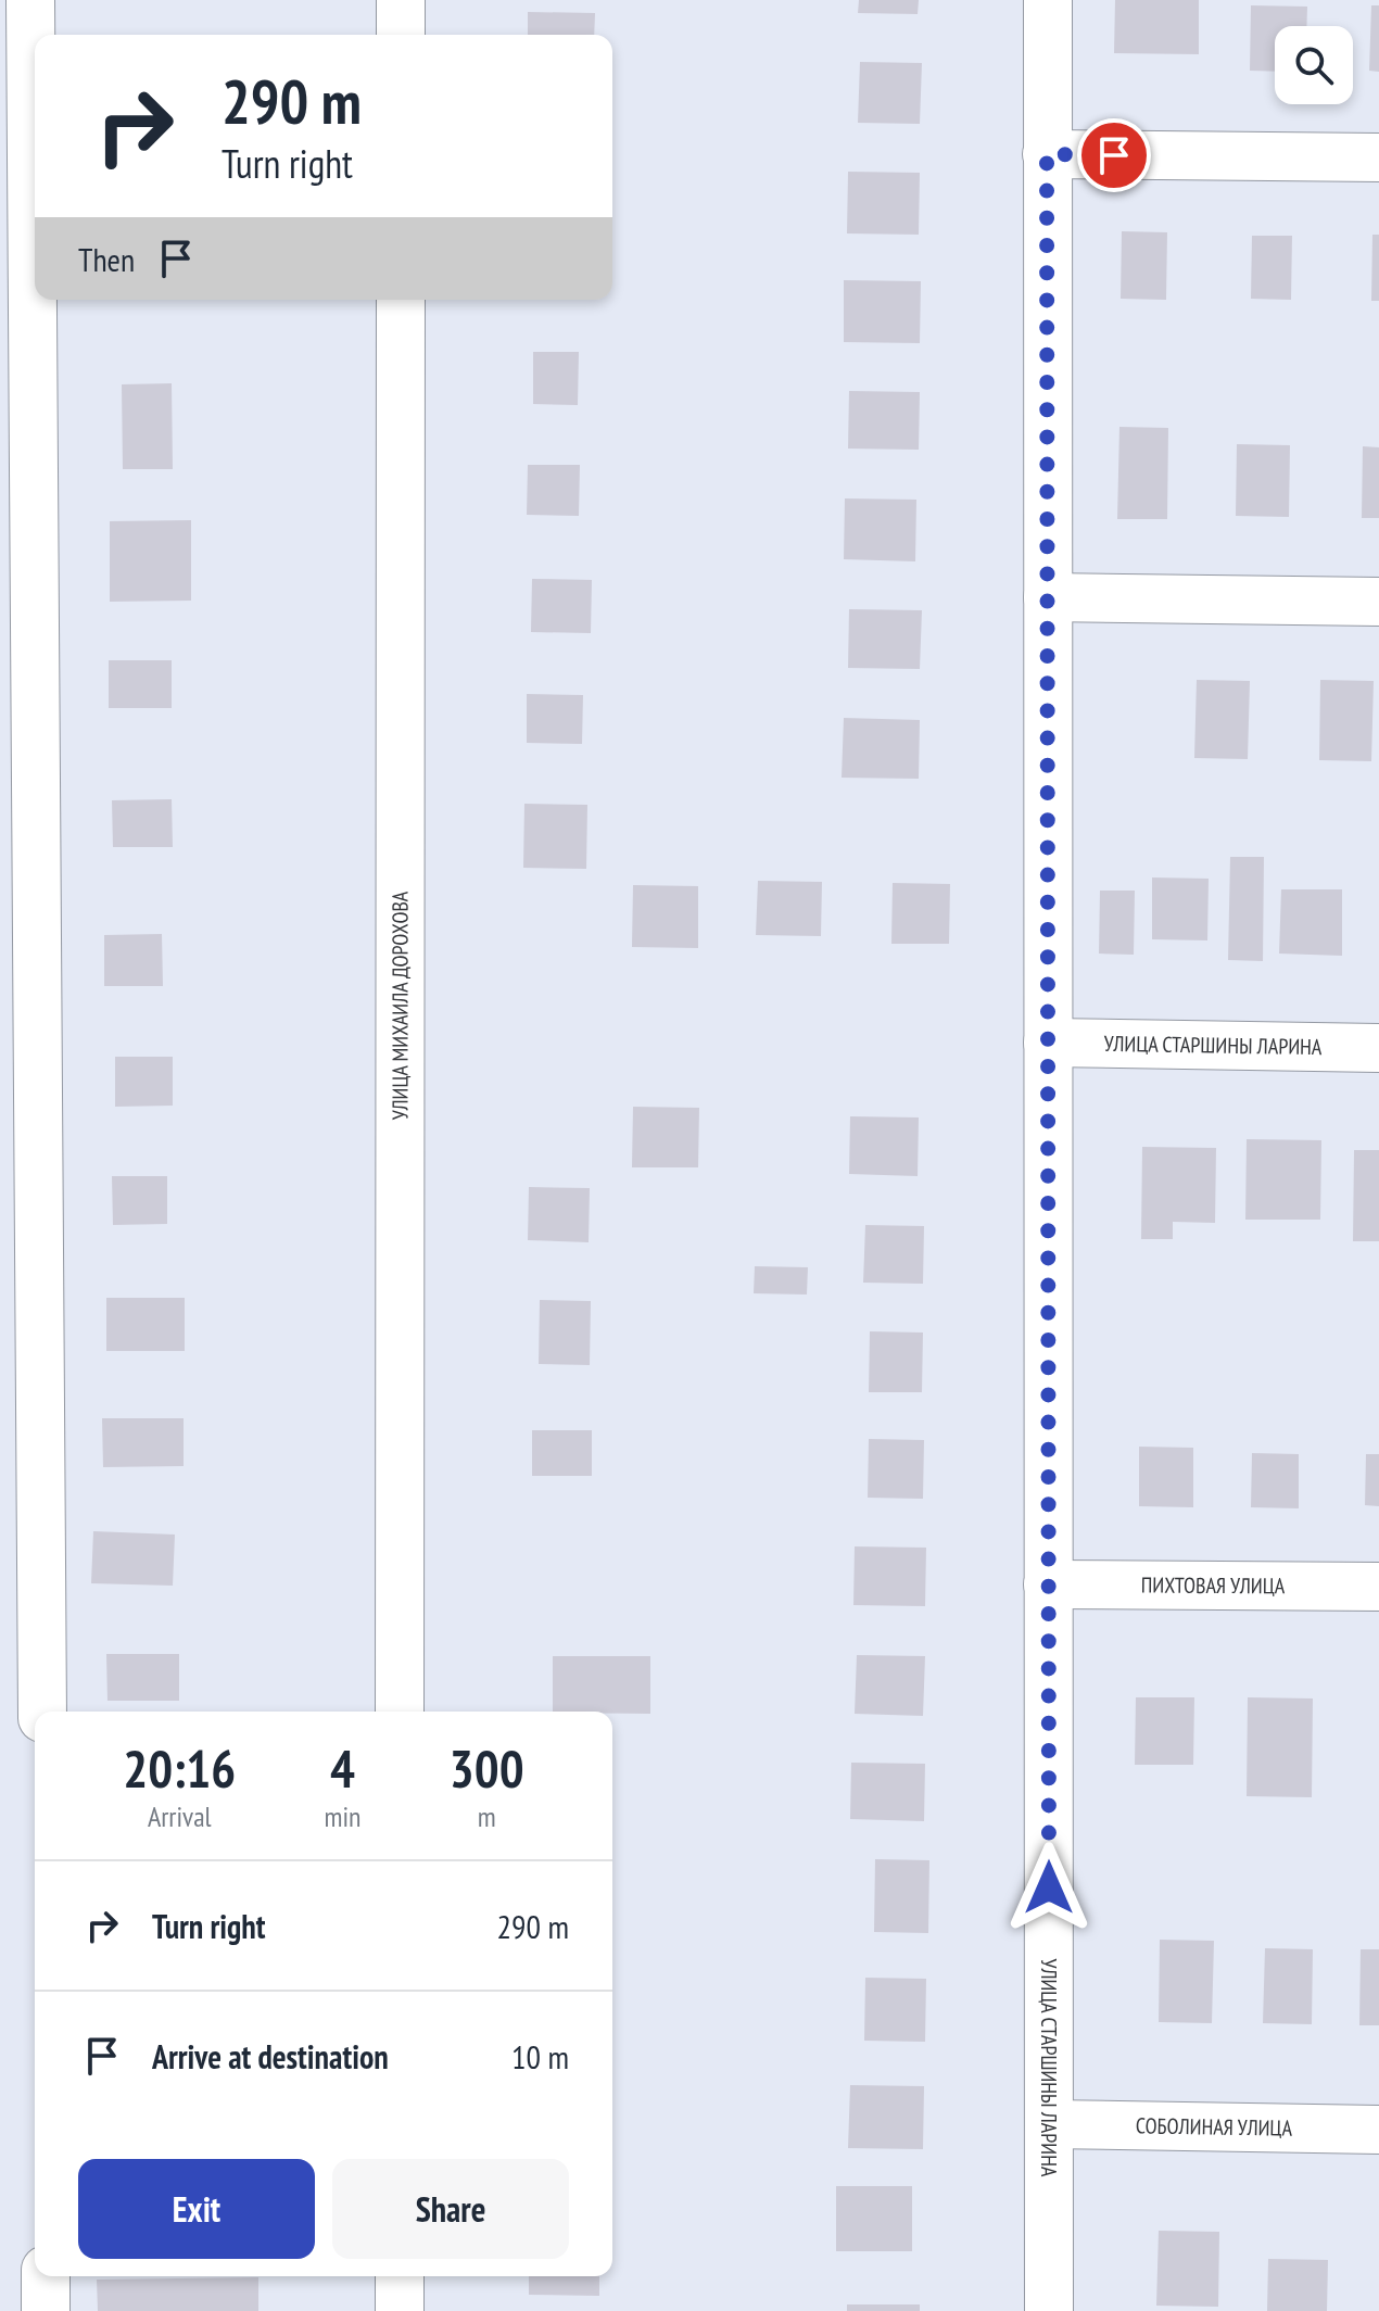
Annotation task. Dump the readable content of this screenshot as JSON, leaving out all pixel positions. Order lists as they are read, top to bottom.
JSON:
{
  "streets": {
    "street": [
      "УЛИЦА МИХАИЛА ДОРОХОВА",
      "УЛИЦА СТАРШИНЫ ЛАРИНА",
      "ПИХТОВАЯ УЛИЦА",
      "СОБОЛИНАЯ УЛИЦА"
    ]
  },
  "crossings": [
    ["УЛИЦА СТАРШИНЫ ЛАРИНА", "ПИХТОВАЯ УЛИЦА"],
    ["УЛИЦА СТАРШИНЫ ЛАРИНА", "СОБОЛИНАЯ УЛИЦА"]
  ],
  "page": {
    "turn": ["290 m", "Turn right"],
    "then": "Then",
    "eta": [
      "20:16",
      "Arrival",
      "4",
      "min",
      "300",
      "m"
    ],
    "list": [
      {
        "name": "Turn right",
        "value": "290 m"
      },
      {
        "name": "Arrive at destination",
        "value": "10 m"
      }
    ],
    "buttons": ["Exit", "Share"]
  }
}
